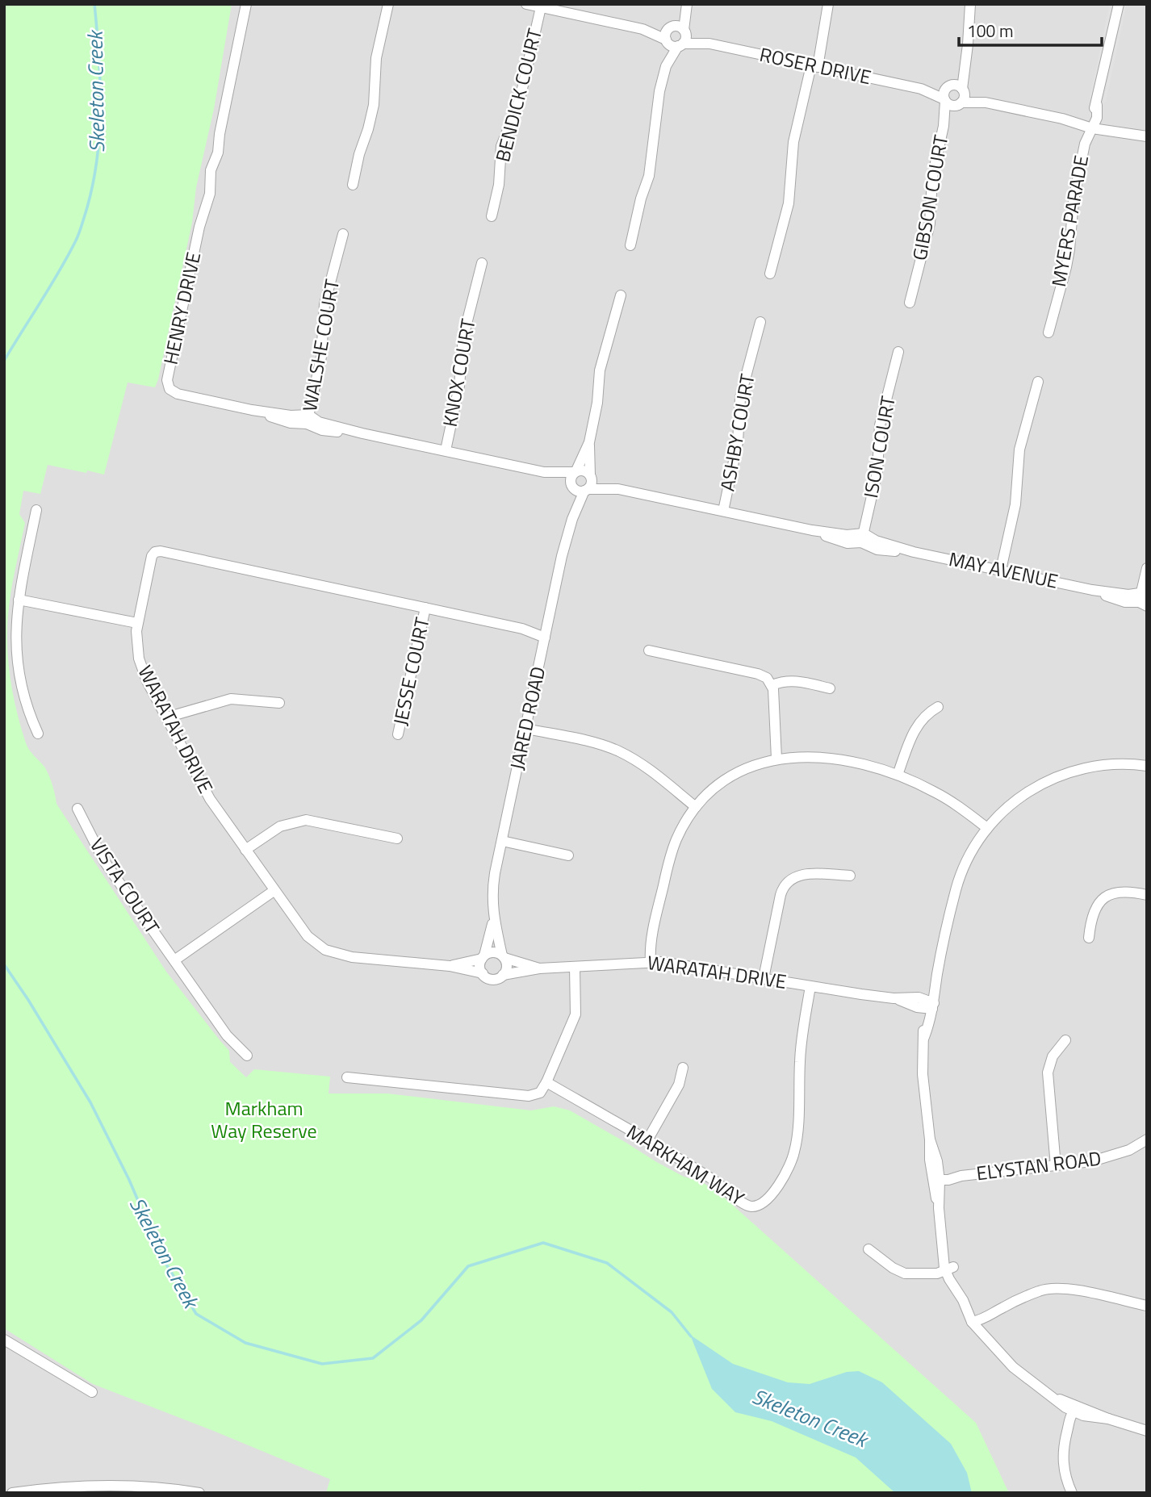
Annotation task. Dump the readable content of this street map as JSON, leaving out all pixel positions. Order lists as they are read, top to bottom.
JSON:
{
  "streets": {
    "street": [
      "ROSER DRIVE",
      "BENDICK COURT",
      "GIBSON COURT",
      "MYERS PARADE",
      "HENRY DRIVE",
      "WALSHE COURT",
      "KNOX COURT",
      "ASHBY COURT",
      "ISON COURT",
      "MAY AVENUE",
      "JESSE COURT",
      "JARED ROAD",
      "WARATAH DRIVE",
      "VISTA COURT",
      "MARKHAM WAY",
      "ELYSTAN ROAD"
    ]
  },
  "crossings": [
    ["ROSER DRIVE", "GIBSON COURT"],
    ["HENRY DRIVE", "WALSHE COURT"],
    ["ASHBY COURT", "MAY AVENUE"],
    ["ISON COURT", "MAY AVENUE"],
    ["JESSE COURT", "WARATAH DRIVE"],
    ["JARED ROAD", "WARATAH DRIVE"],
    ["WARATAH DRIVE", "MARKHAM WAY"]
  ],
  "water": ["Skeleton Creek"],
  "parks": ["Markham Way Reserve"],
  "scale_bar": "100 m"
}
